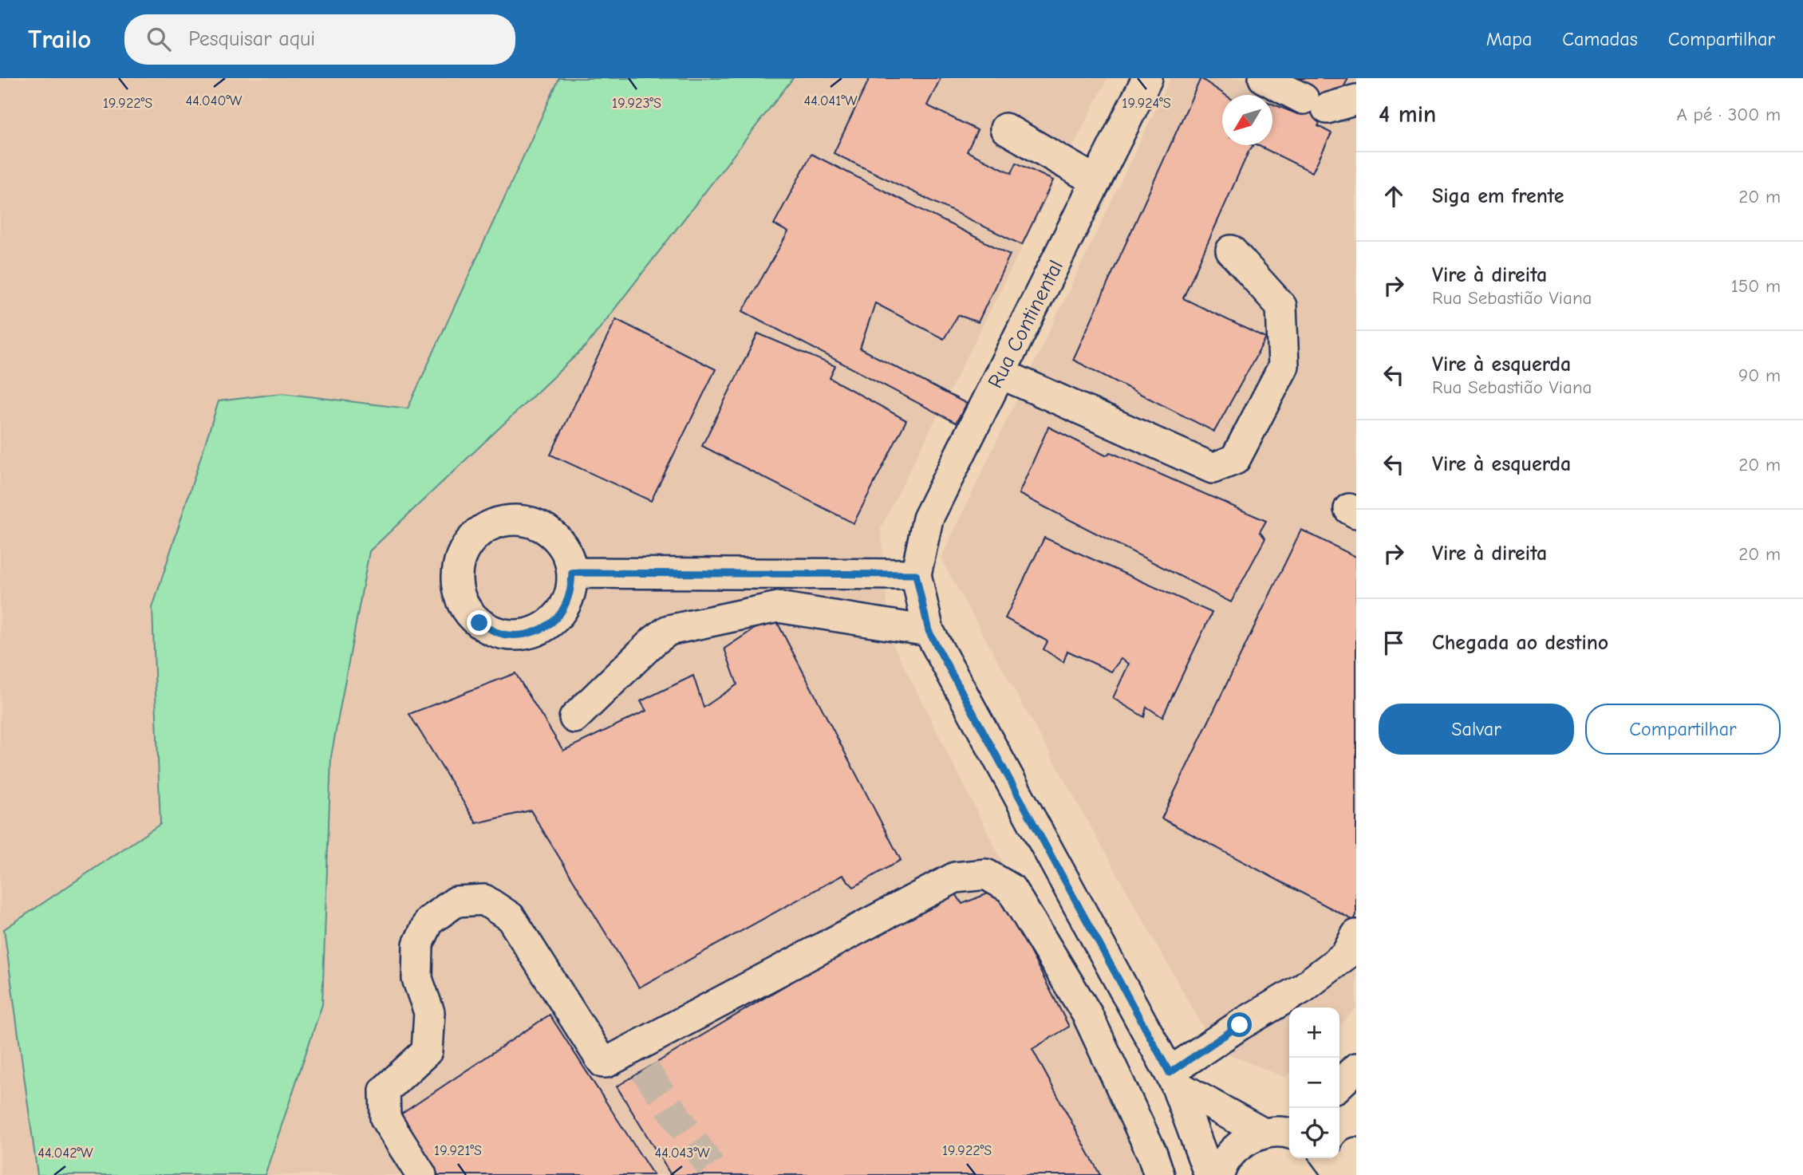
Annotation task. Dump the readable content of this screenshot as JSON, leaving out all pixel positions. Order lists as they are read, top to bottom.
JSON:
{
  "streets": {
    "street": ["Rua Continental"]
  },
  "north": "bottom left",
  "page": {
    "header": "Trailo",
    "search": "Pesquisar aqui",
    "nav": ["Mapa", "Camadas", "Compartilhar"],
    "heading": ["4 min", "A pé · 300 m"],
    "list": [
      ["Siga em frente", "20 m"],
      ["Vire à direita", "Rua Sebastião Viana", "150 m"],
      ["Vire à esquerda", "Rua Sebastião Viana", "90 m"],
      ["Vire à esquerda", "20 m"],
      ["Vire à direita", "20 m"],
      "Chegada ao destino"
    ],
    "buttons": ["Salvar", "Compartilhar"],
    "map_buttons": ["+", "−"]
  },
  "coordinates": [
    "44.040°W",
    "44.041°W",
    "19.922°S",
    "19.923°S",
    "19.924°S",
    "19.921°S",
    "44.042°W",
    "44.043°W"
  ]
}
